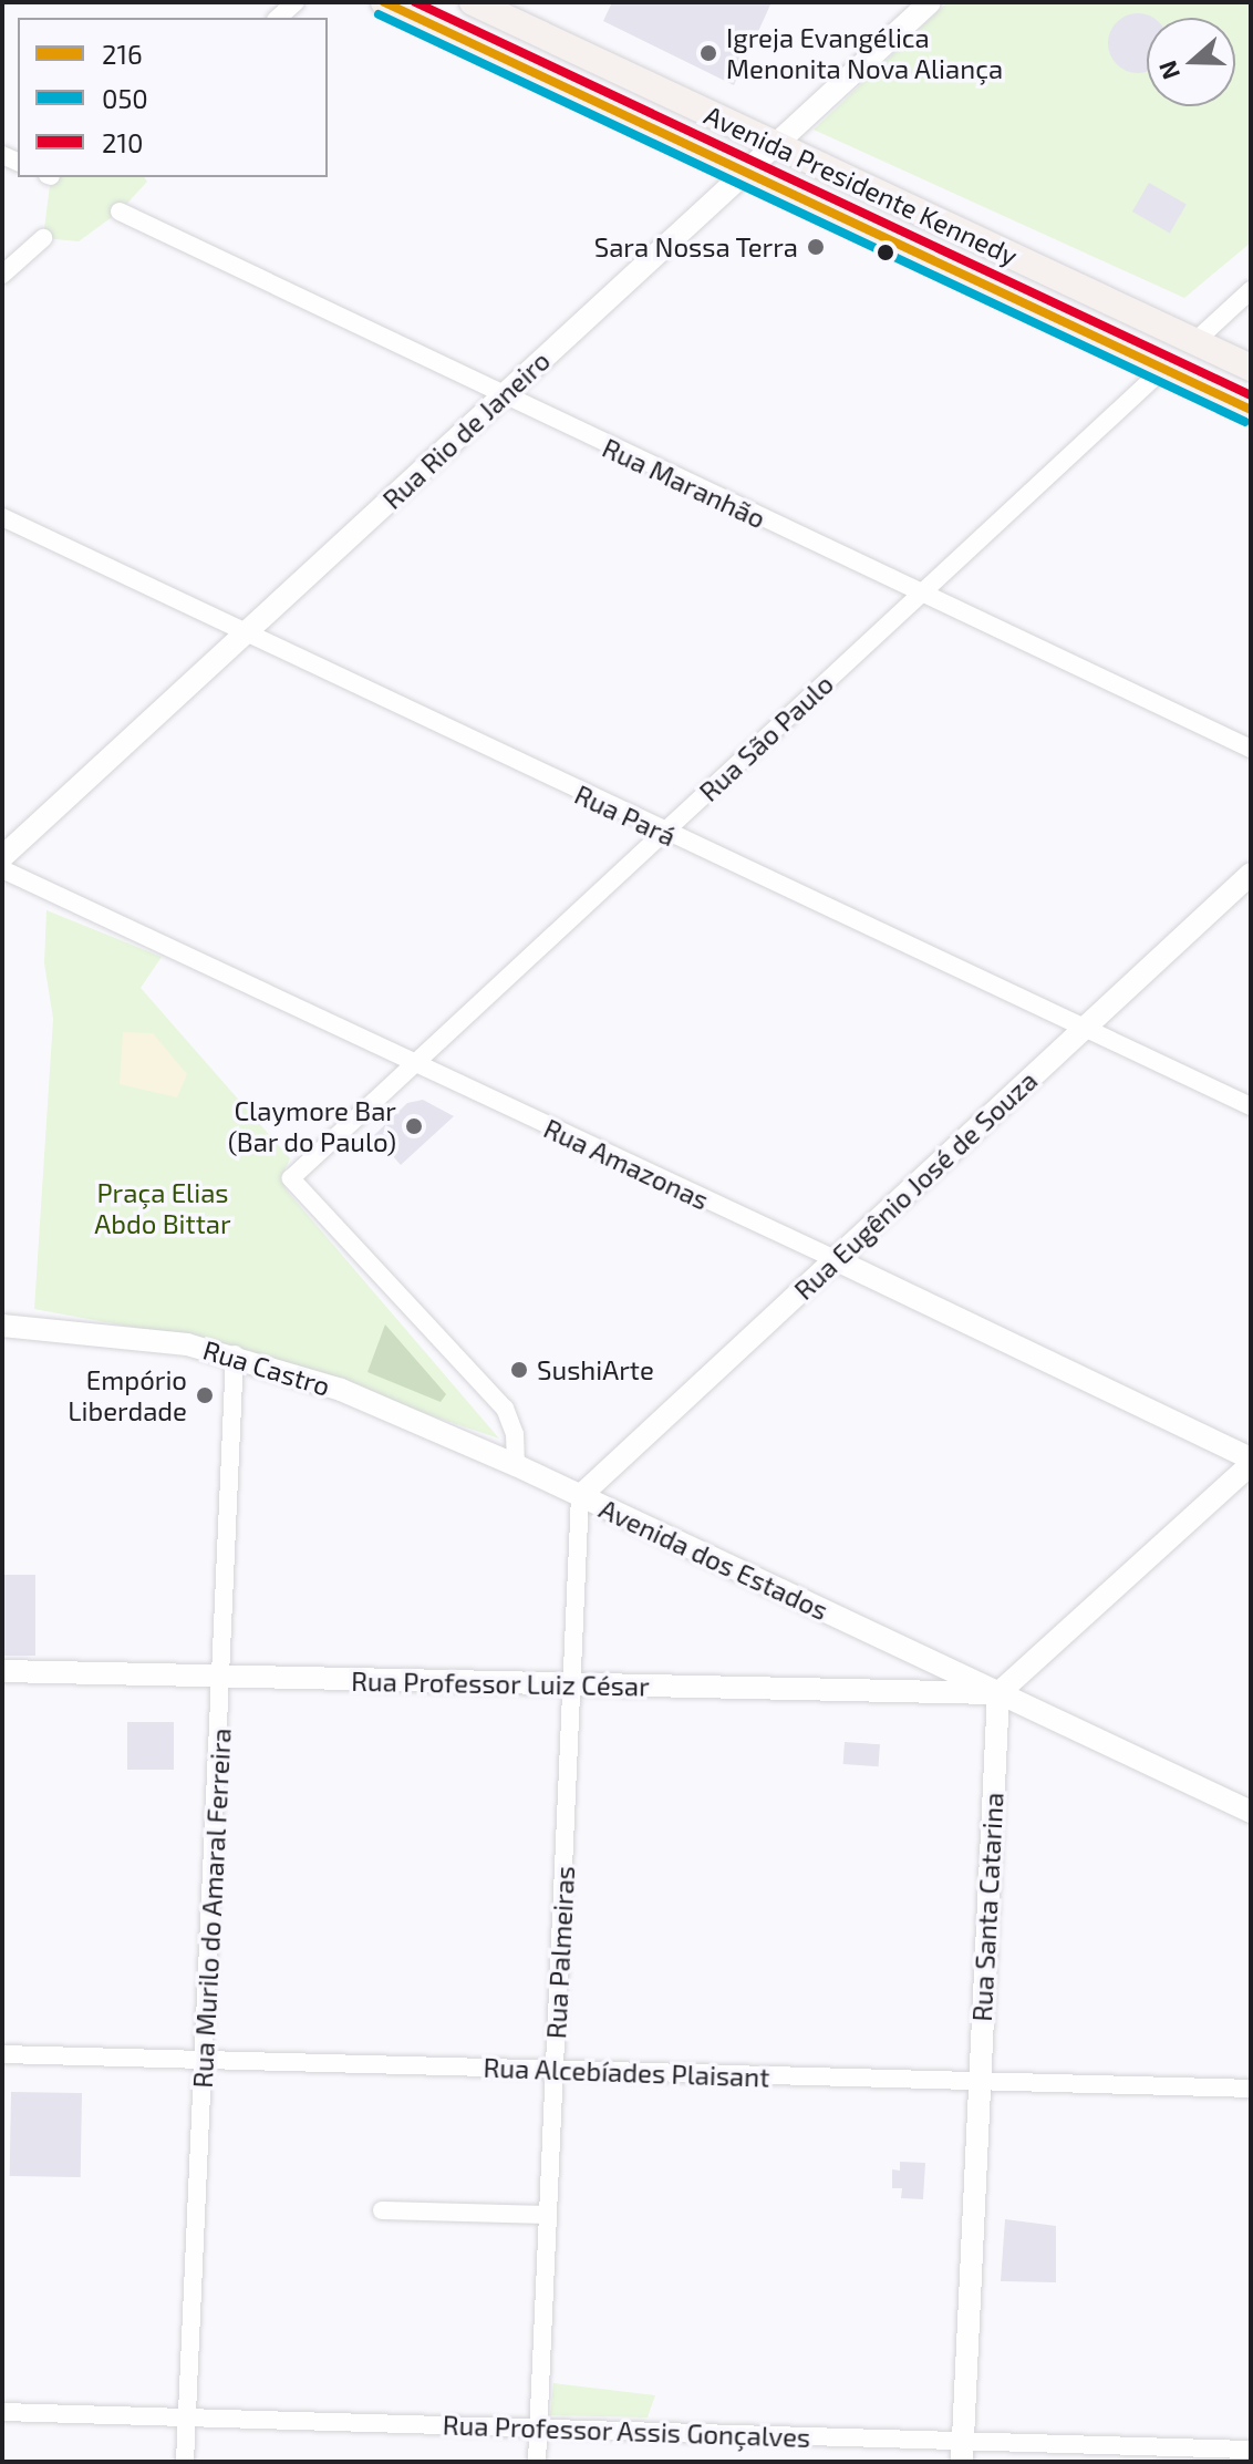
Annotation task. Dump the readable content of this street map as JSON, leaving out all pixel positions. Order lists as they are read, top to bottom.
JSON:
{
  "streets": {
    "main road": ["Avenida Presidente Kennedy"],
    "street": [
      "Rua Rio de Janeiro",
      "Rua Maranhão",
      "Rua São Paulo",
      "Rua Pará",
      "Rua Amazonas",
      "Rua Eugênio José de Souza",
      "Rua Castro",
      "Avenida dos Estados",
      "Rua Professor Luiz César",
      "Rua Santa Catarina",
      "Rua Murilo do Amaral Ferreira",
      "Rua Palmeiras",
      "Rua Alcebíades Plaisant",
      "Rua Professor Assis Gonçalves"
    ]
  },
  "crossings": [
    ["Avenida Presidente Kennedy", "Rua Rio de Janeiro"],
    ["Avenida Presidente Kennedy", "Rua São Paulo"],
    ["Rua Rio de Janeiro", "Rua Maranhão"],
    ["Rua Rio de Janeiro", "Rua Pará"],
    ["Rua Maranhão", "Rua São Paulo"],
    ["Rua São Paulo", "Rua Pará"],
    ["Rua São Paulo", "Rua Amazonas"],
    ["Rua São Paulo", "Rua Castro"],
    ["Rua São Paulo", "Avenida dos Estados"],
    ["Rua Pará", "Rua Eugênio José de Souza"],
    ["Rua Amazonas", "Rua Eugênio José de Souza"],
    ["Rua Eugênio José de Souza", "Avenida dos Estados"],
    ["Rua Eugênio José de Souza", "Rua Palmeiras"],
    ["Rua Castro", "Avenida dos Estados"],
    ["Rua Castro", "Rua Murilo do Amaral Ferreira"],
    ["Avenida dos Estados", "Rua Professor Luiz César"],
    ["Avenida dos Estados", "Rua Santa Catarina"],
    ["Avenida dos Estados", "Rua Palmeiras"],
    ["Rua Professor Luiz César", "Rua Santa Catarina"],
    ["Rua Professor Luiz César", "Rua Murilo do Amaral Ferreira"],
    ["Rua Professor Luiz César", "Rua Palmeiras"],
    ["Rua Santa Catarina", "Rua Alcebíades Plaisant"],
    ["Rua Santa Catarina", "Rua Professor Assis Gonçalves"],
    ["Rua Murilo do Amaral Ferreira", "Rua Alcebíades Plaisant"],
    ["Rua Murilo do Amaral Ferreira", "Rua Professor Assis Gonçalves"],
    ["Rua Palmeiras", "Rua Alcebíades Plaisant"],
    ["Rua Palmeiras", "Rua Professor Assis Gonçalves"]
  ],
  "parks": ["Praça Elias Abdo Bittar"],
  "places": [
    "Igreja Evangélica Menonita Nova Aliança",
    "Sara Nossa Terra",
    "Claymore Bar (Bar do Paulo)",
    "SushiArte",
    "Empório Liberdade"
  ],
  "lines": ["transit line 216", "transit line 210", "transit line 050"],
  "legend": ["216", "050", "210"],
  "north": "left"
}
